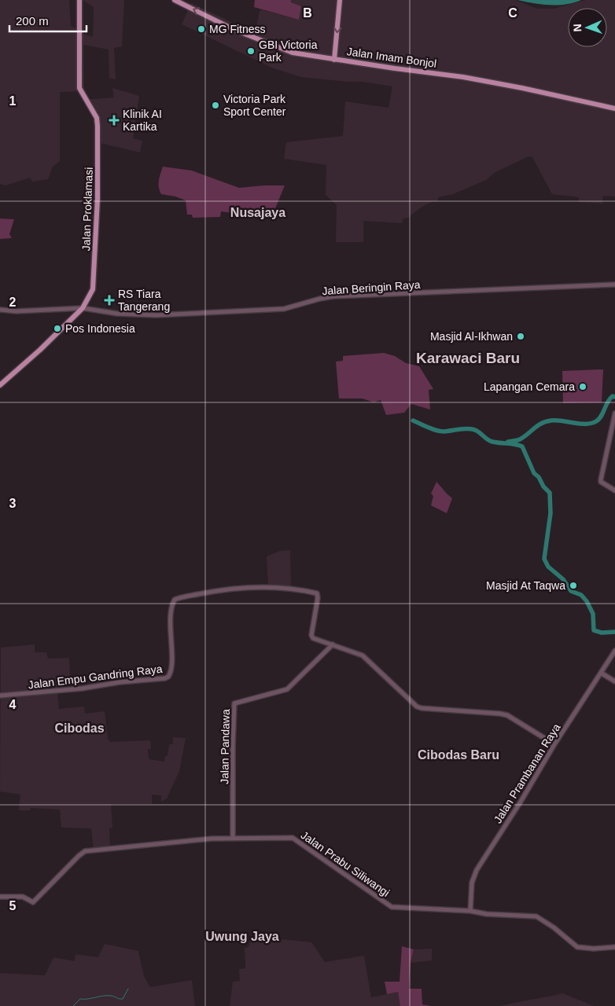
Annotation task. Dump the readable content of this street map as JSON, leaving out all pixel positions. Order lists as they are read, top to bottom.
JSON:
{
  "streets": {
    "main road": ["Jalan Imam Bonjol", "Jalan Proklamasi"],
    "street": [
      "Jalan Beringin Raya",
      "Jalan Empu Gandring Raya",
      "Jalan Pandawa",
      "Jalan Prambanan Raya",
      "Jalan Prabu Siliwangi"
    ]
  },
  "crossings": [
    ["Jalan Proklamasi", "Jalan Beringin Raya"],
    ["Jalan Empu Gandring Raya", "Jalan Pandawa"],
    ["Jalan Empu Gandring Raya", "Jalan Prambanan Raya"],
    ["Jalan Pandawa", "Jalan Prabu Siliwangi"],
    ["Jalan Prambanan Raya", "Jalan Prabu Siliwangi"]
  ],
  "one_way": ["Jalan Imam Bonjol"],
  "districts": [
    "Nusajaya",
    "Karawaci Baru",
    "Cibodas",
    "Cibodas Baru",
    "Uwung Jaya"
  ],
  "places": {
    "other": [
      "MG Fitness",
      "GBI Victoria Park",
      "Victoria Park Sport Center",
      "Pos Indonesia",
      "Masjid Al-Ikhwan",
      "Lapangan Cemara",
      "Masjid At Taqwa"
    ],
    "health": ["Klinik AI Kartika", "RS Tiara Tangerang"]
  },
  "scale_bar": "200 m",
  "north": "left",
  "grid": {
    "columns": ["B", "C"],
    "rows": [
      "1",
      "2",
      "3",
      "4",
      "5"
    ]
  }
}
